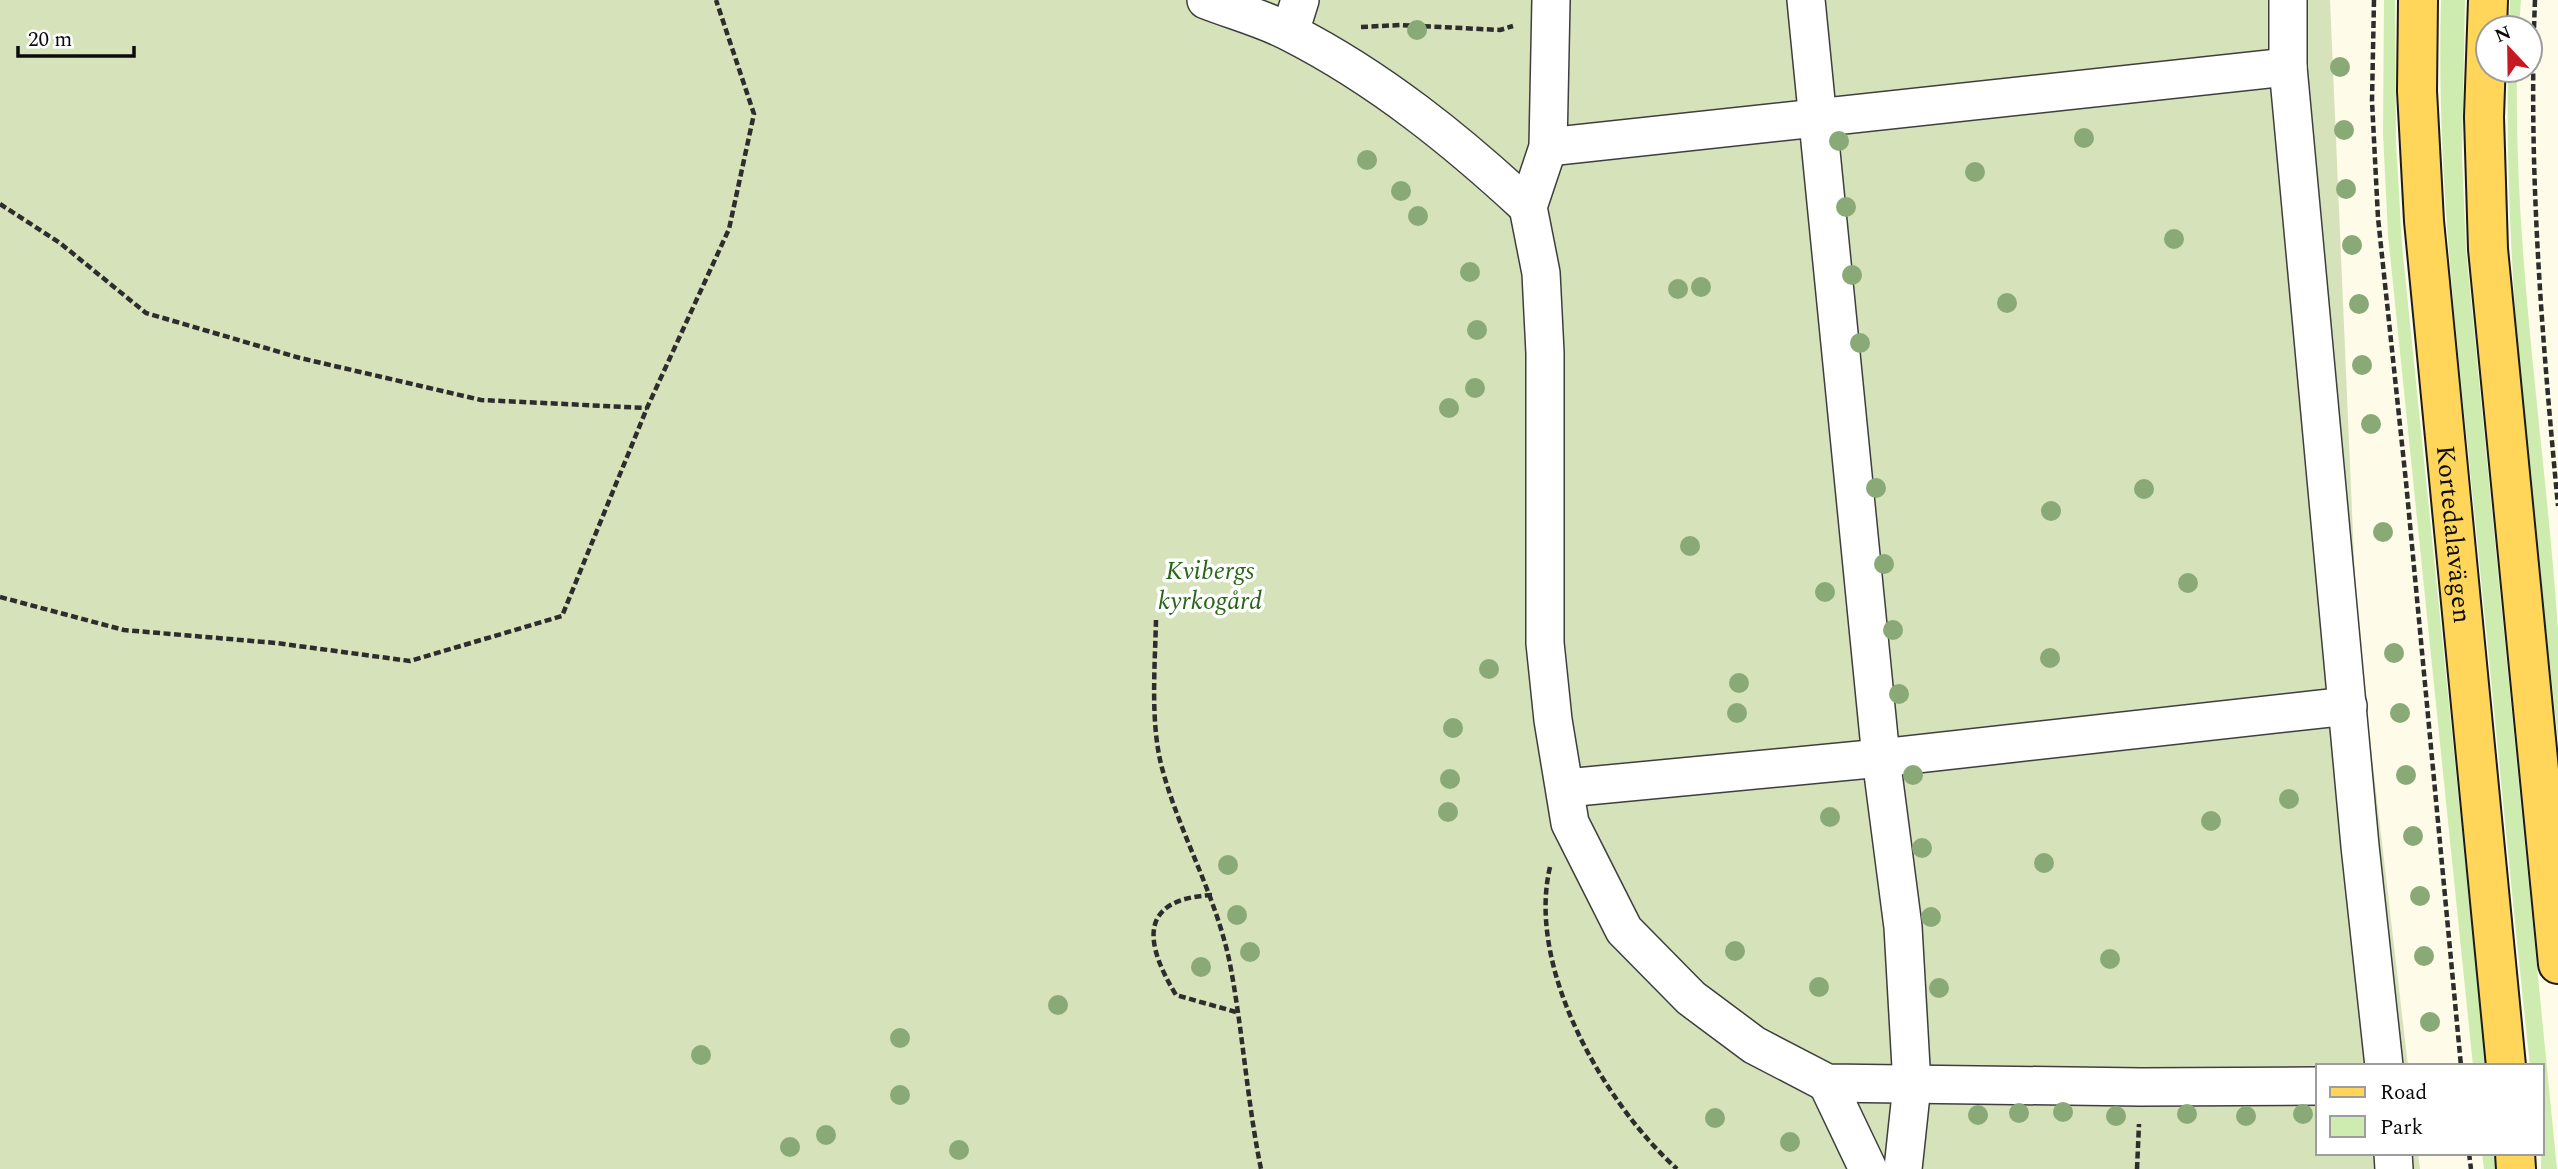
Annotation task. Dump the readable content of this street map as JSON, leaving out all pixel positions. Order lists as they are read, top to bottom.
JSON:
{
  "streets": {
    "main road": ["Kortedalavägen"]
  },
  "parks": ["Kvibergs kyrkogård"],
  "legend": ["Road", "Park"],
  "scale_bar": "20 m",
  "north": "top"
}
